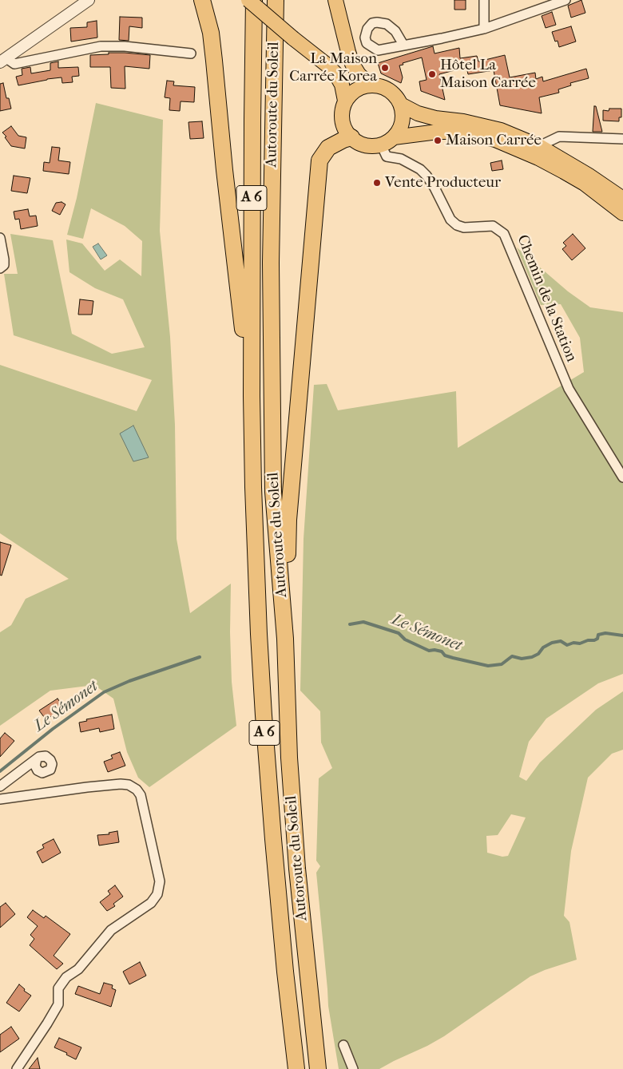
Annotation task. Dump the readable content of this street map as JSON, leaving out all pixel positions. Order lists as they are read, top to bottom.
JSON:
{
  "streets": {
    "highway": ["Autoroute du Soleil", "A 6"],
    "street": ["Chemin de la Station"]
  },
  "water": ["Le Sémonet"],
  "places": [
    "La Maison Carrée Korea",
    "Hôtel La Maison Carrée",
    "Maison Carrée",
    "Vente Producteur"
  ]
}
